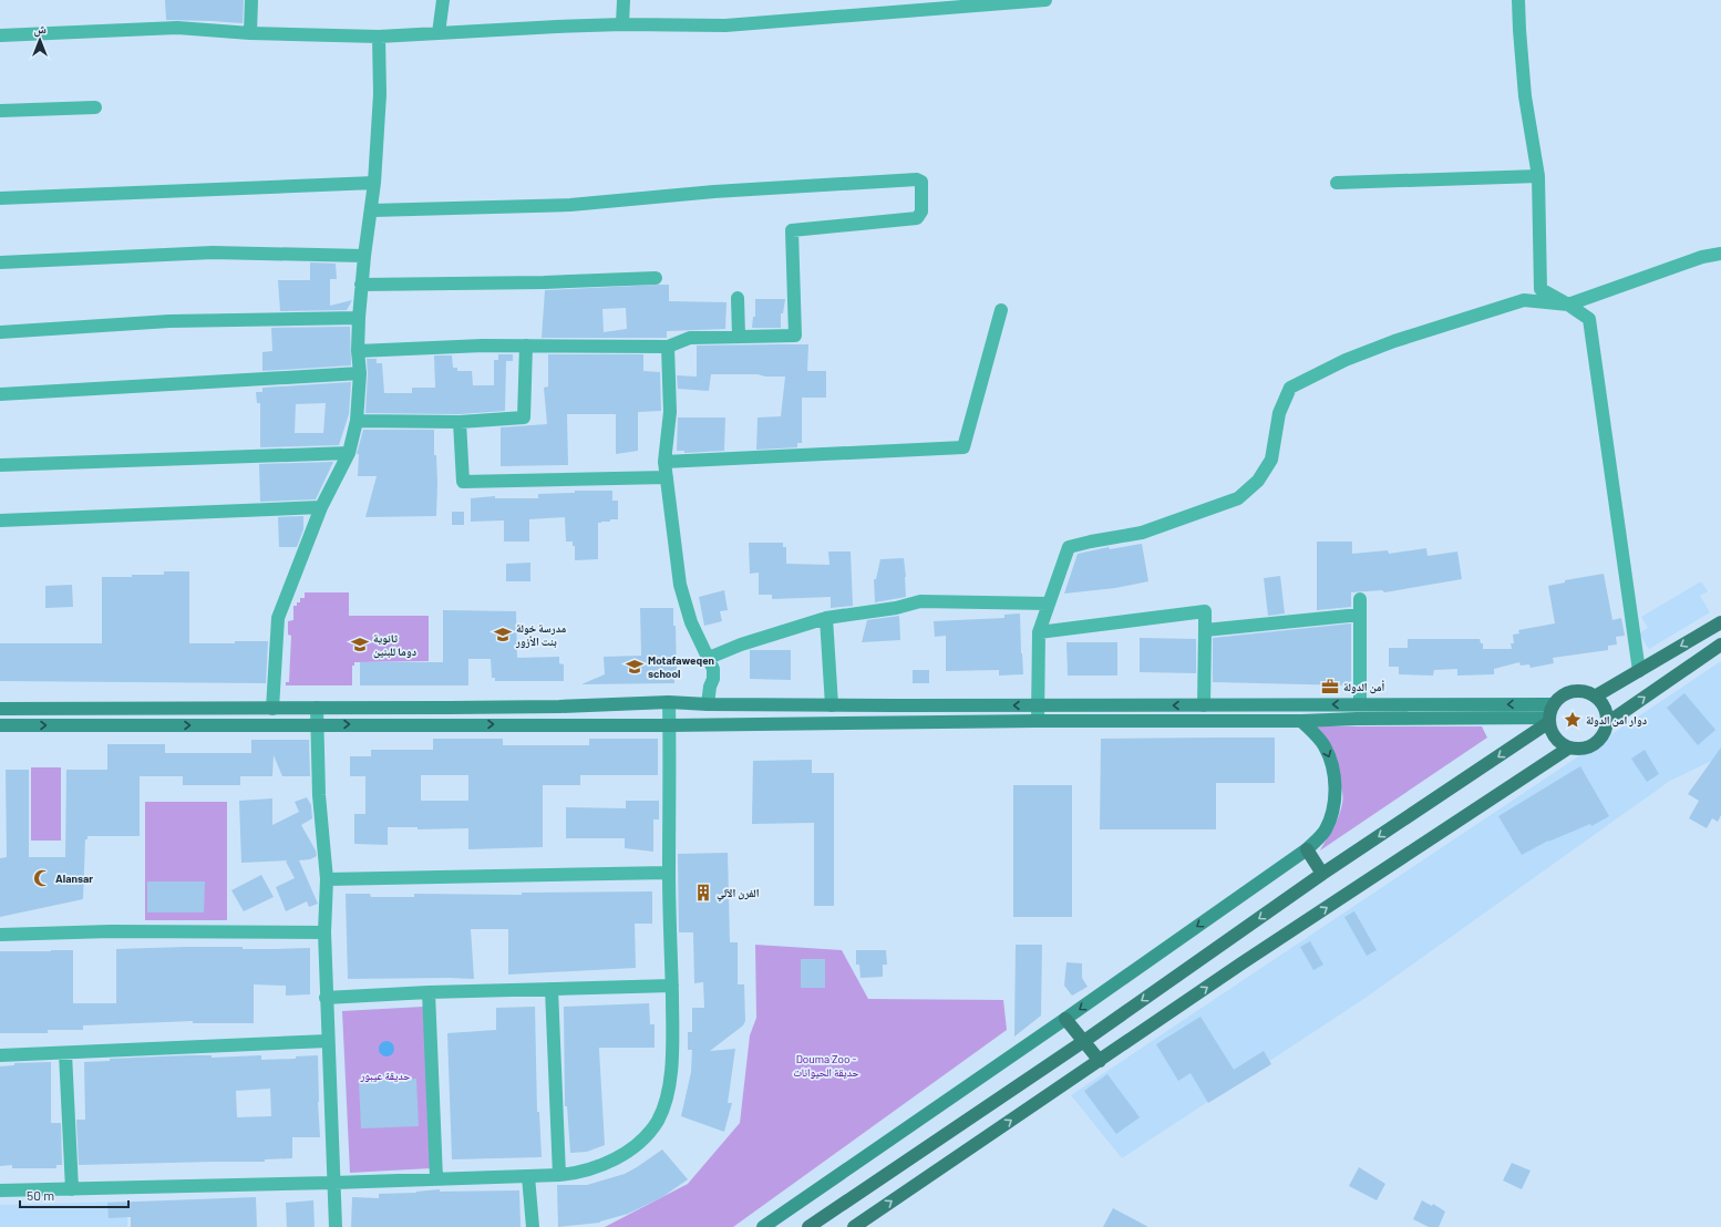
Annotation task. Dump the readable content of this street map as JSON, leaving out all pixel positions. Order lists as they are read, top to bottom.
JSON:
{
  "parks": ["Douma Zoo - حديقة الحيوانات", "حديقة عيبور"],
  "places": {
    "school or university": ["مدرسة خولة بنت الأزور", "ثانوية دوما للبنين", "Motafaweqen school"],
    "office": ["أمن الدولة"],
    "place": ["دوار امن الدولة"],
    "mosque": ["Alansar"],
    "building": ["الفرن الآلي"]
  },
  "scale_bar": "50 m",
  "north": "top"
}
